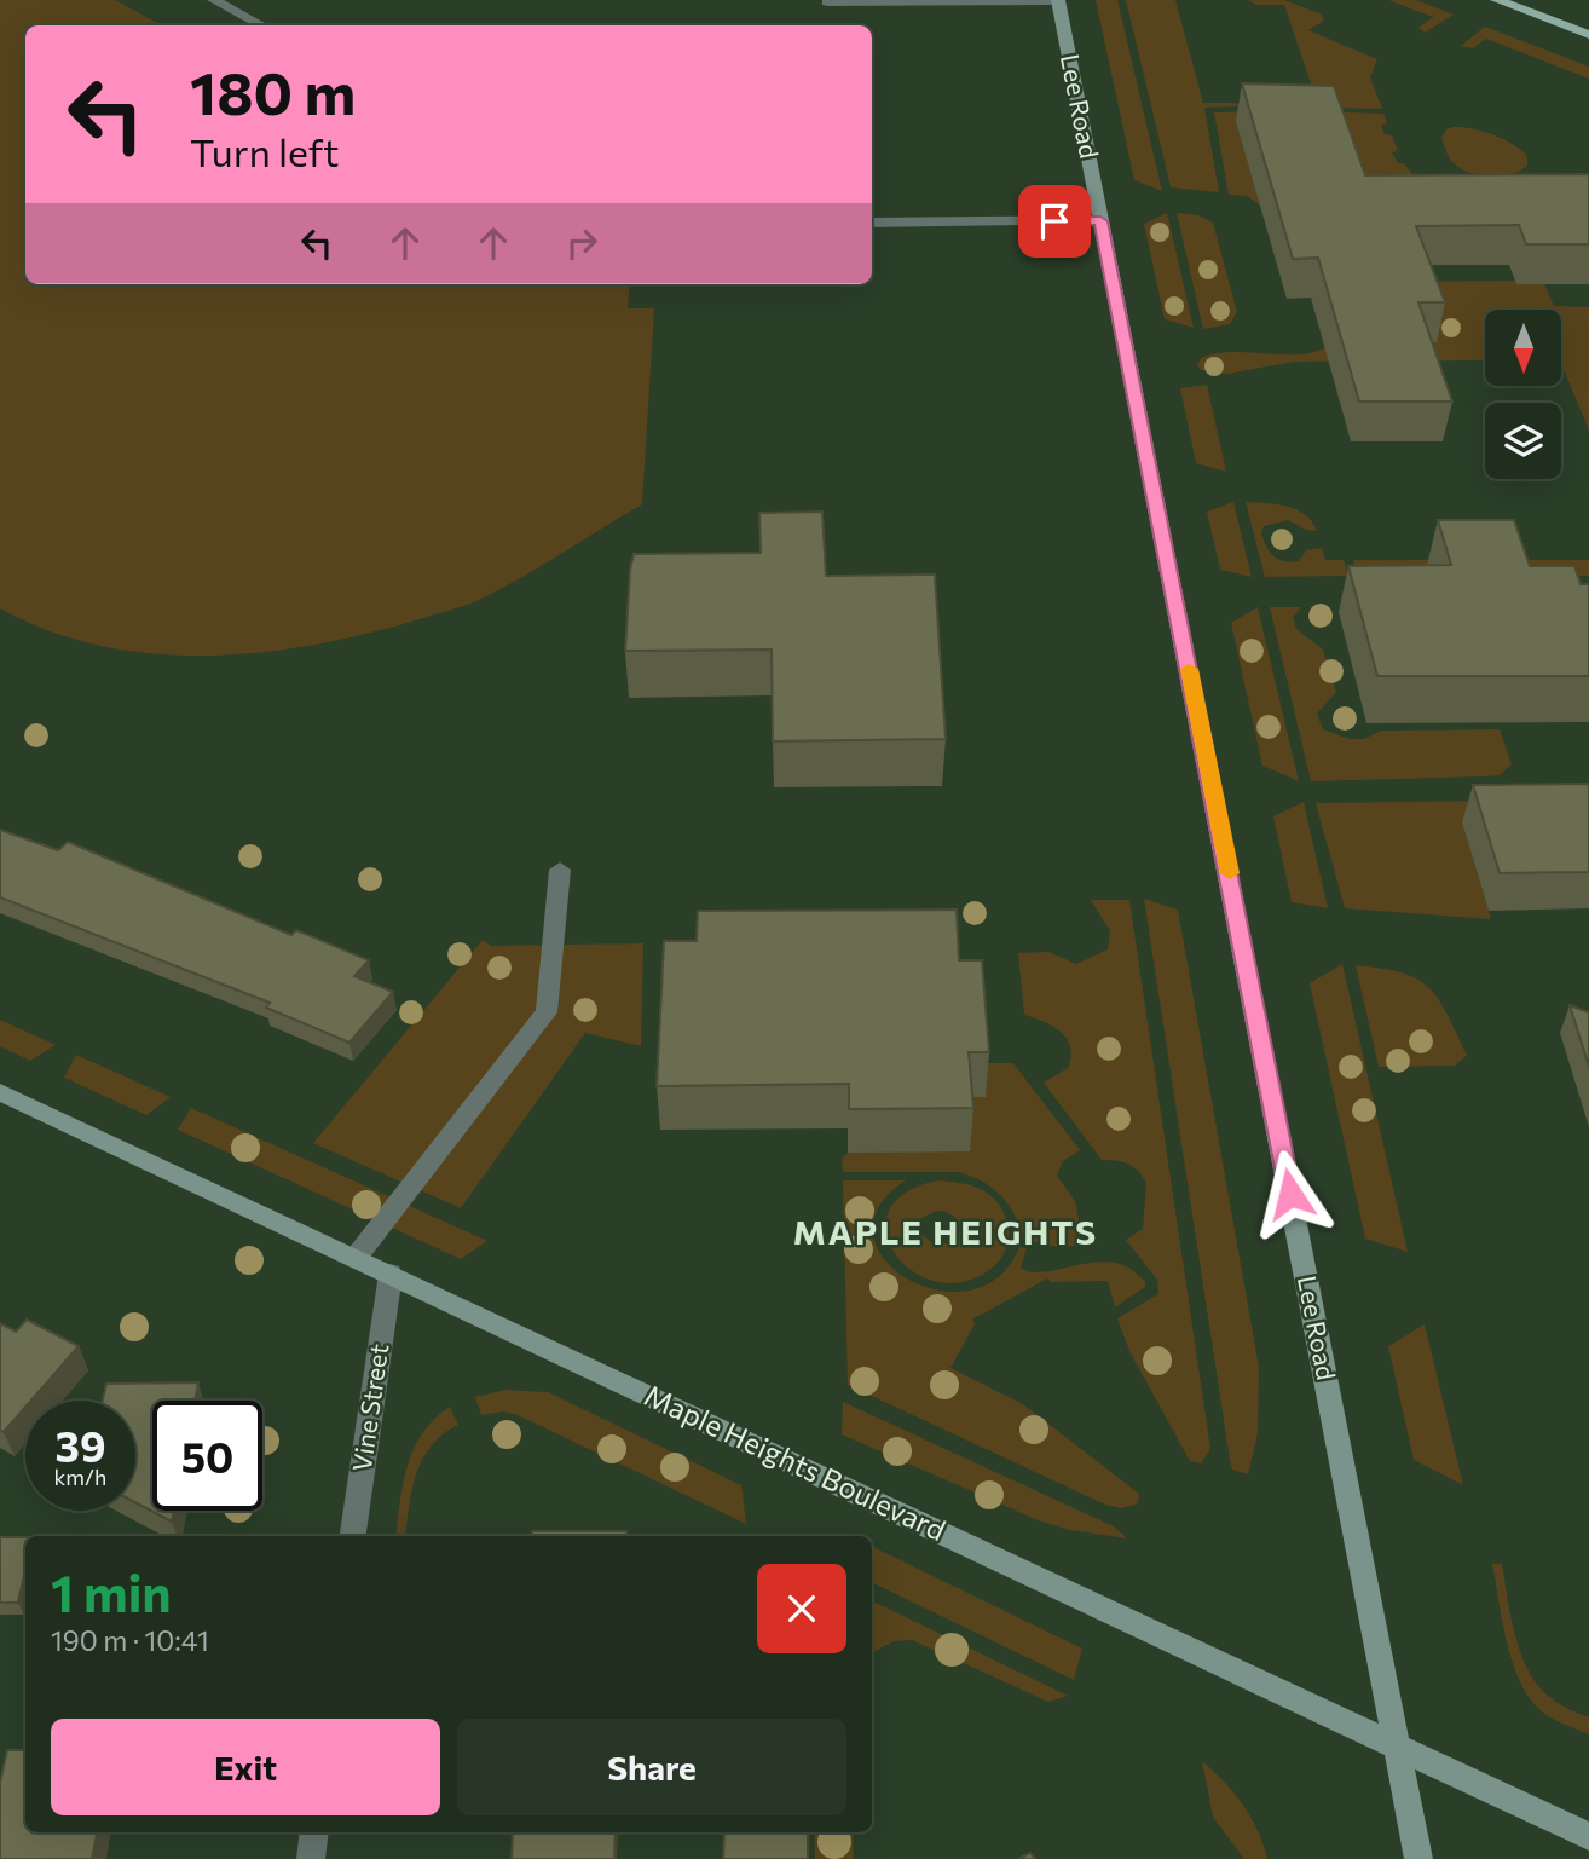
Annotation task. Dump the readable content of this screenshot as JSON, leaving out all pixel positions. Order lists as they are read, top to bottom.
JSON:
{
  "streets": {
    "main road": ["Lee Road", "Maple Heights Boulevard"],
    "street": ["Vine Street"]
  },
  "crossings": [
    ["Lee Road", "Maple Heights Boulevard"],
    ["Vine Street", "Maple Heights Boulevard"]
  ],
  "districts": ["MAPLE HEIGHTS"],
  "north": "bottom",
  "page": {
    "turn": ["180 m", "Turn left"],
    "speed": "39 km/h",
    "limit": "50",
    "heading": ["1 min", "190 m · 10:41"],
    "buttons": ["Exit", "Share"]
  }
}
